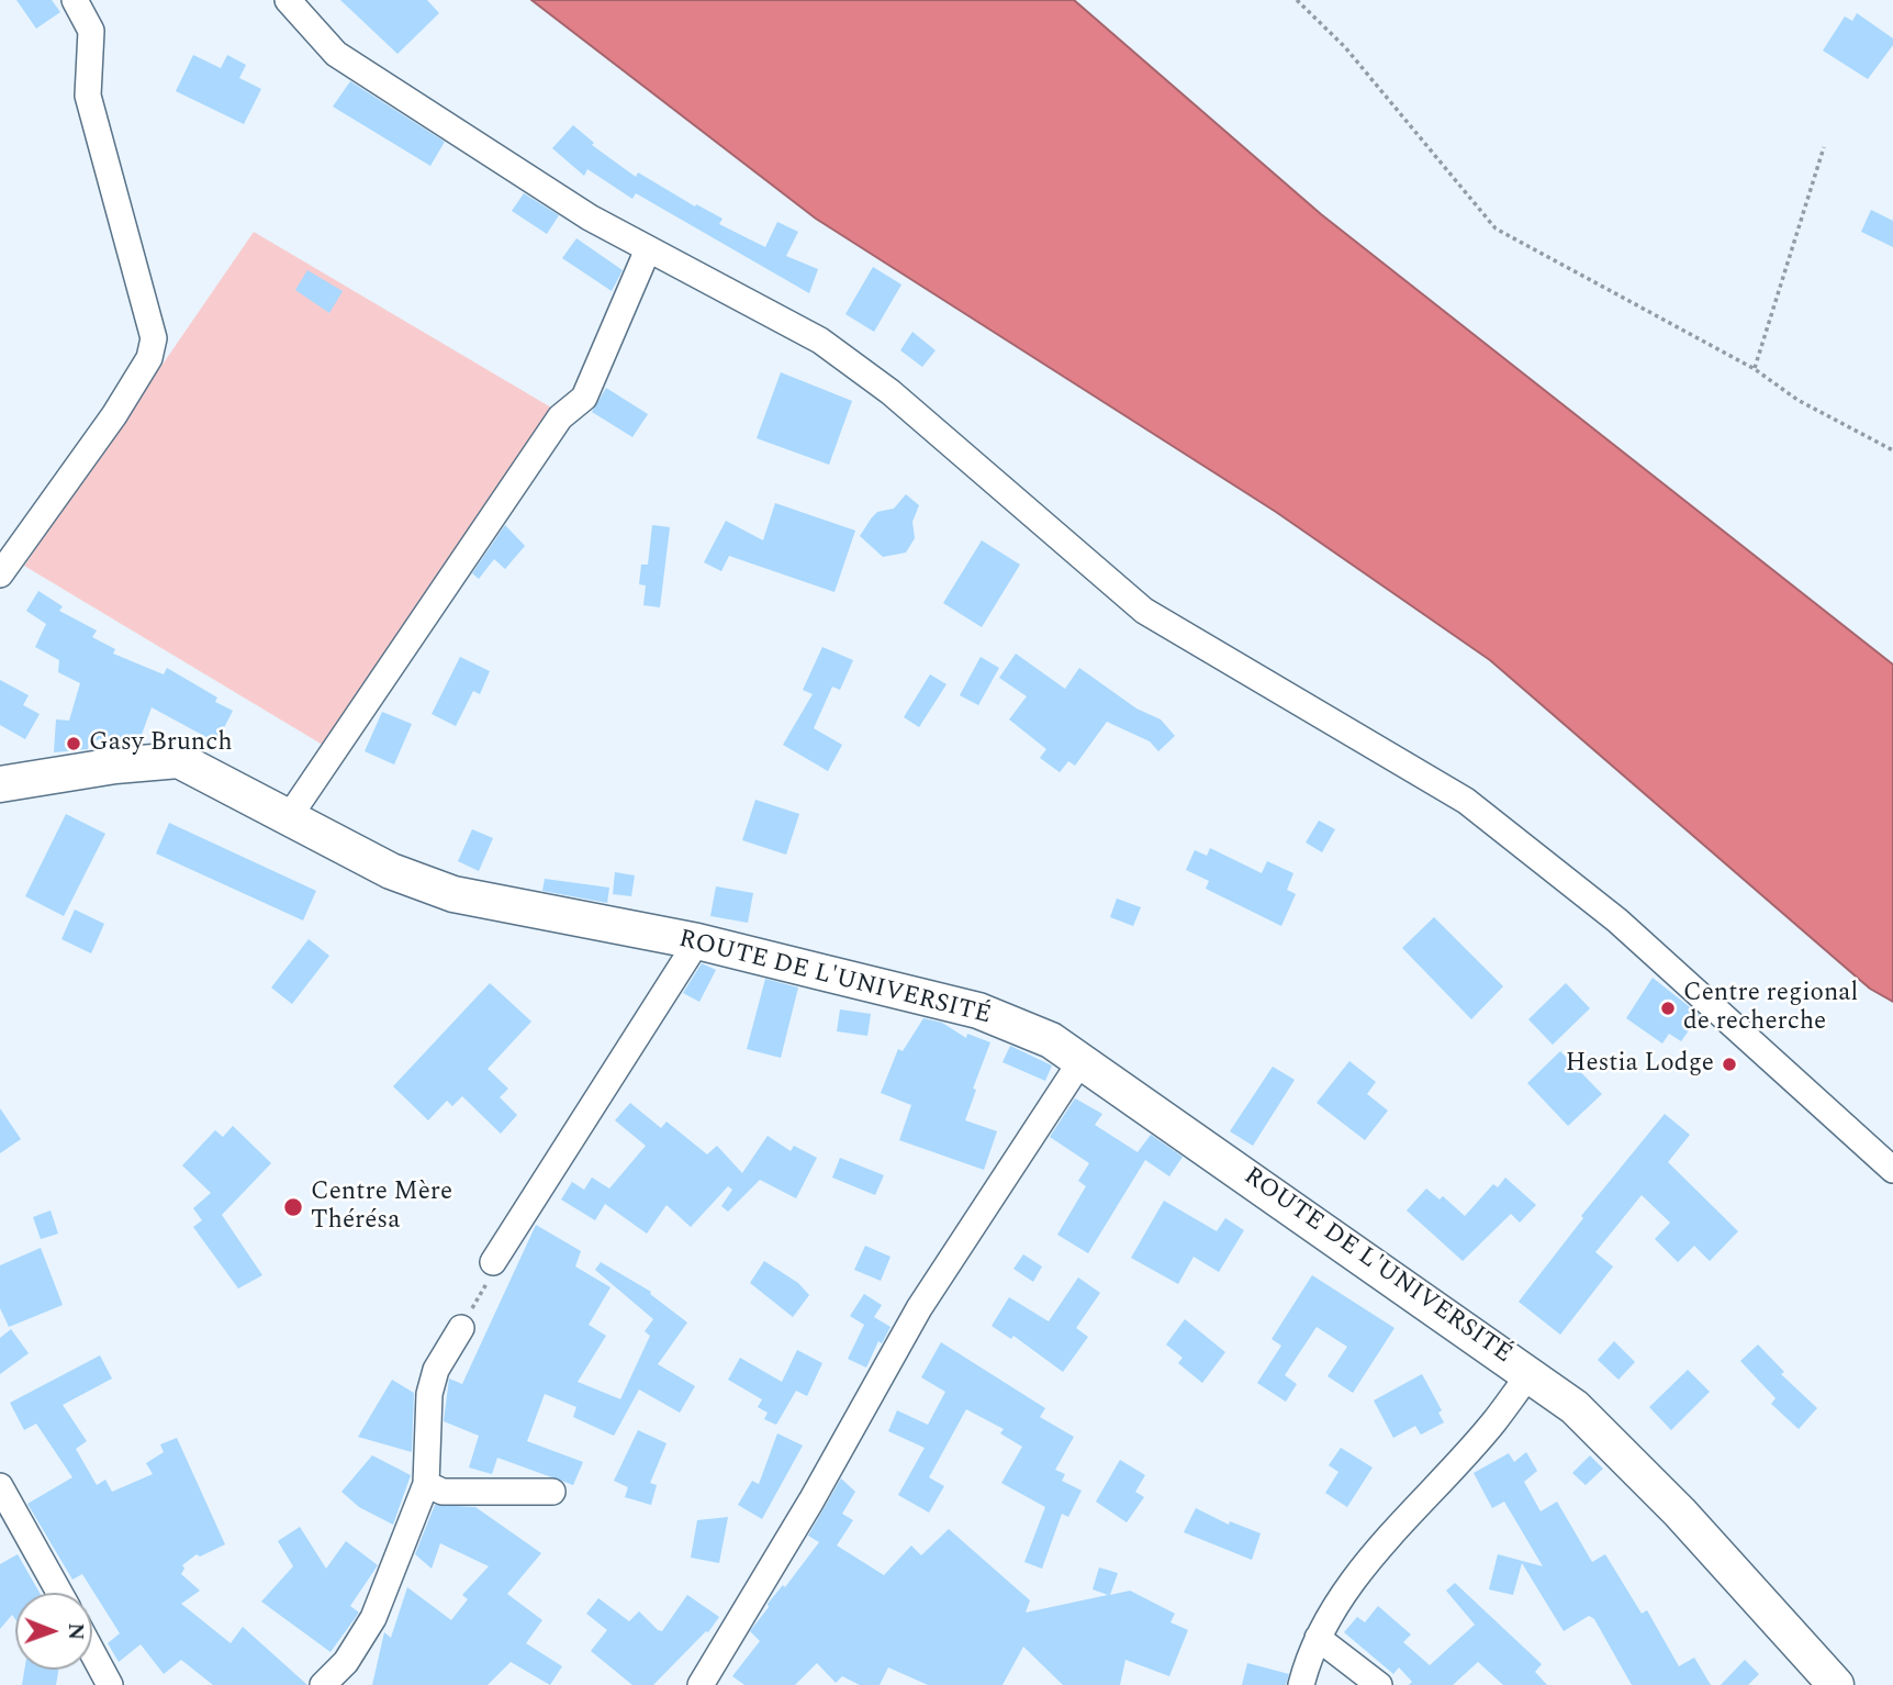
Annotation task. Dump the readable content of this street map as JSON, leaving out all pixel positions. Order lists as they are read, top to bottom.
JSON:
{
  "streets": {
    "street": ["ROUTE DE L'UNIVERSITÉ"]
  },
  "places": [
    "Gasy Brunch",
    "Centre regional de recherche",
    "Hestia Lodge",
    "Centre Mère Thérésa"
  ],
  "north": "right"
}
